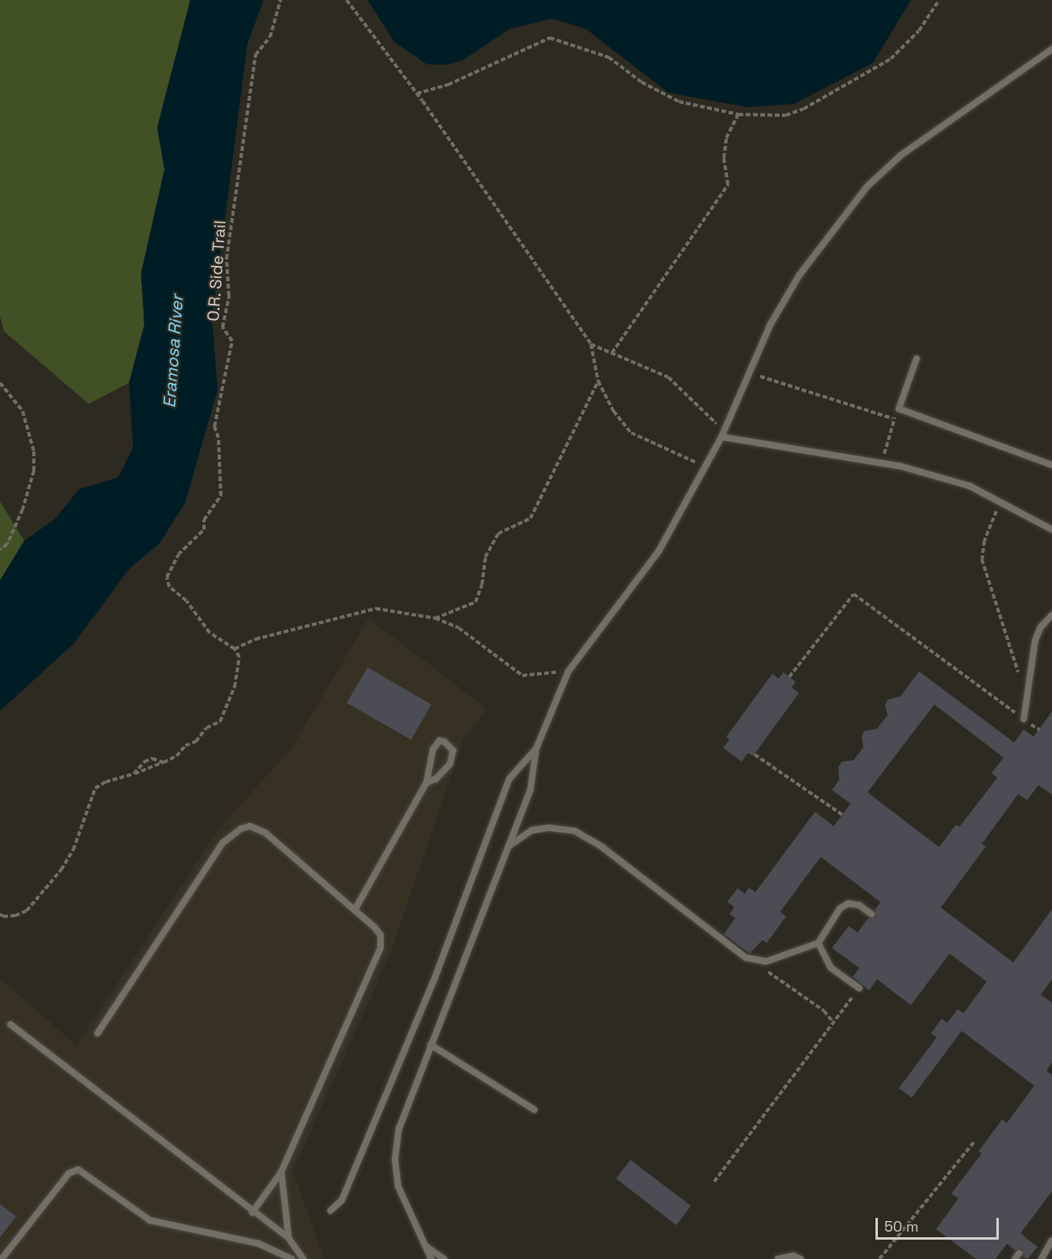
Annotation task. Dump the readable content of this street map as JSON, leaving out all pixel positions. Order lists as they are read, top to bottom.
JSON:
{
  "streets": {
    "path": ["O.R. Side Trail"]
  },
  "water": ["Eramosa River"],
  "scale_bar": "50 m"
}
